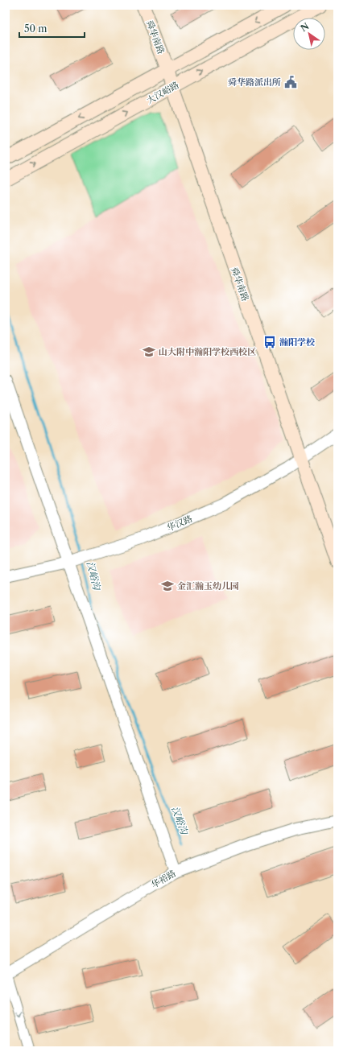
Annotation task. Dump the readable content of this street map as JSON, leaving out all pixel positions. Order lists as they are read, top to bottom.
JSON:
{
  "streets": {
    "main road": ["舜华南路", "大汉峪路"],
    "street": ["华汉路", "华裕路"]
  },
  "crossings": [
    ["舜华南路", "大汉峪路"],
    ["舜华南路", "华汉路"]
  ],
  "water": ["汉峪沟"],
  "places": {
    "public building": ["舜华路派出所"],
    "bus stop": ["瀚阳学校"],
    "school or university": ["山大附中瀚阳学校西校区", "金汇瀚玉幼儿园"]
  },
  "scale_bar": "50 m",
  "north": "top left"
}
